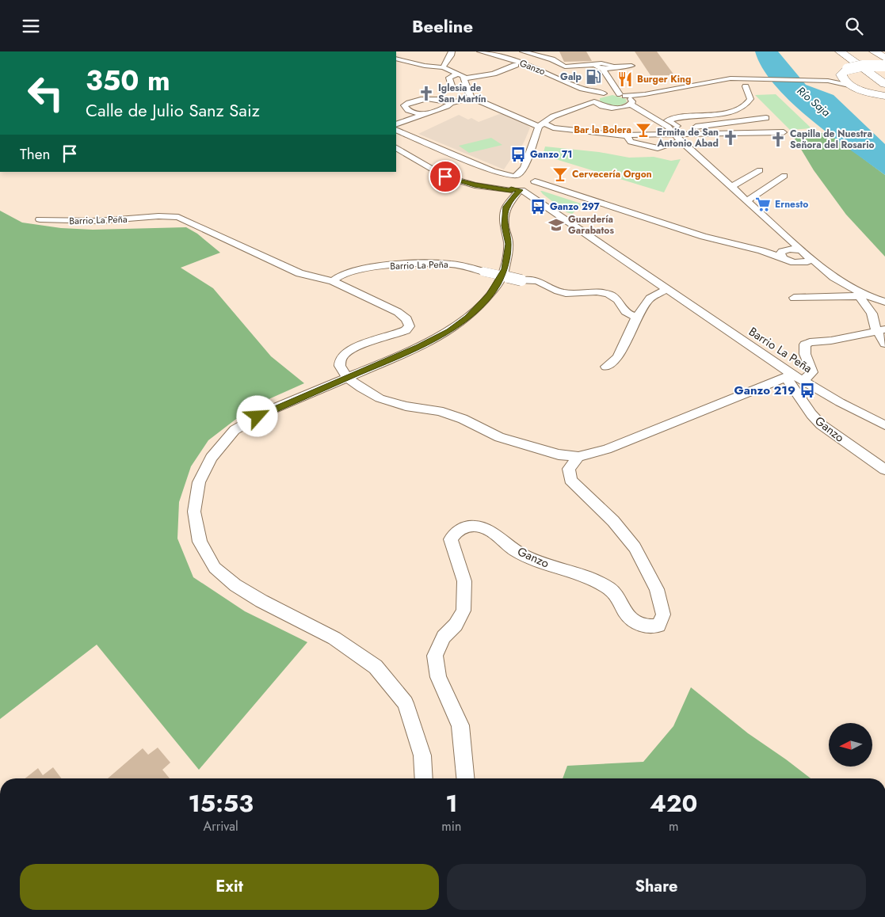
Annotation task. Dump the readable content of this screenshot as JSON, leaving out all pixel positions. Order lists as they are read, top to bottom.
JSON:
{
  "streets": {
    "street": ["Ganzo", "Barrio La Peña"]
  },
  "crossings": [
    ["Ganzo", "Barrio La Peña"]
  ],
  "water": ["Río Saja"],
  "places": {
    "fuel station": ["Galp"],
    "restaurant": ["Burger King"],
    "church": ["Iglesia de San Martín", "Ermita de San Antonio Abad", "Capilla de Nuestra Señora del Rosario"],
    "bar": ["Bar la Bolera", "Cervecería Orgon"],
    "bus stop": ["Ganzo 71", "Ganzo 297", "Ganzo 219"],
    "supermarket": ["Ernesto"],
    "school or university": ["Guardería Garabatos"]
  },
  "north": "left",
  "page": {
    "header": "Beeline",
    "turn": ["350 m", "Calle de Julio Sanz Saiz"],
    "then": "Then",
    "eta": [
      "15:53",
      "Arrival",
      "1",
      "min",
      "420",
      "m"
    ],
    "buttons": ["Exit", "Share"]
  }
}
